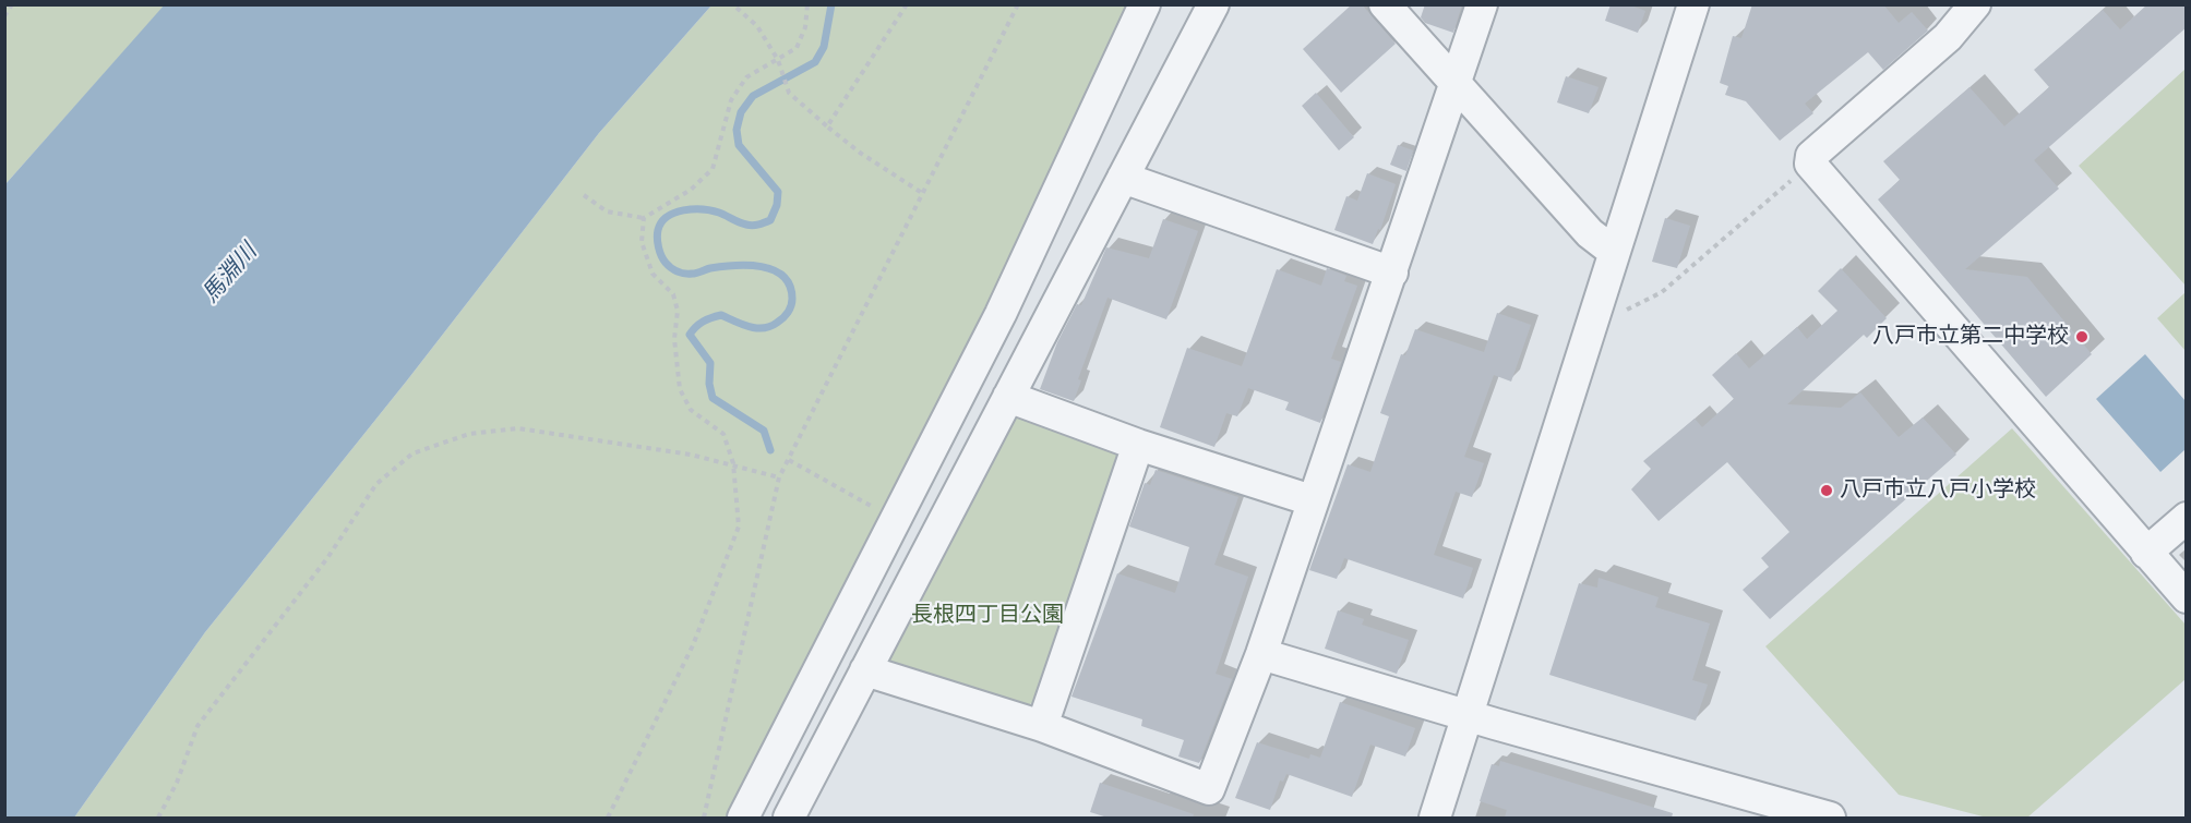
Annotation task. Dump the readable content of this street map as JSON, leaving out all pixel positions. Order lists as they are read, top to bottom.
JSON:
{
  "water": ["馬淵川"],
  "parks": ["長根四丁目公園"],
  "places": ["八戸市立第二中学校", "八戸市立八戸小学校"]
}
